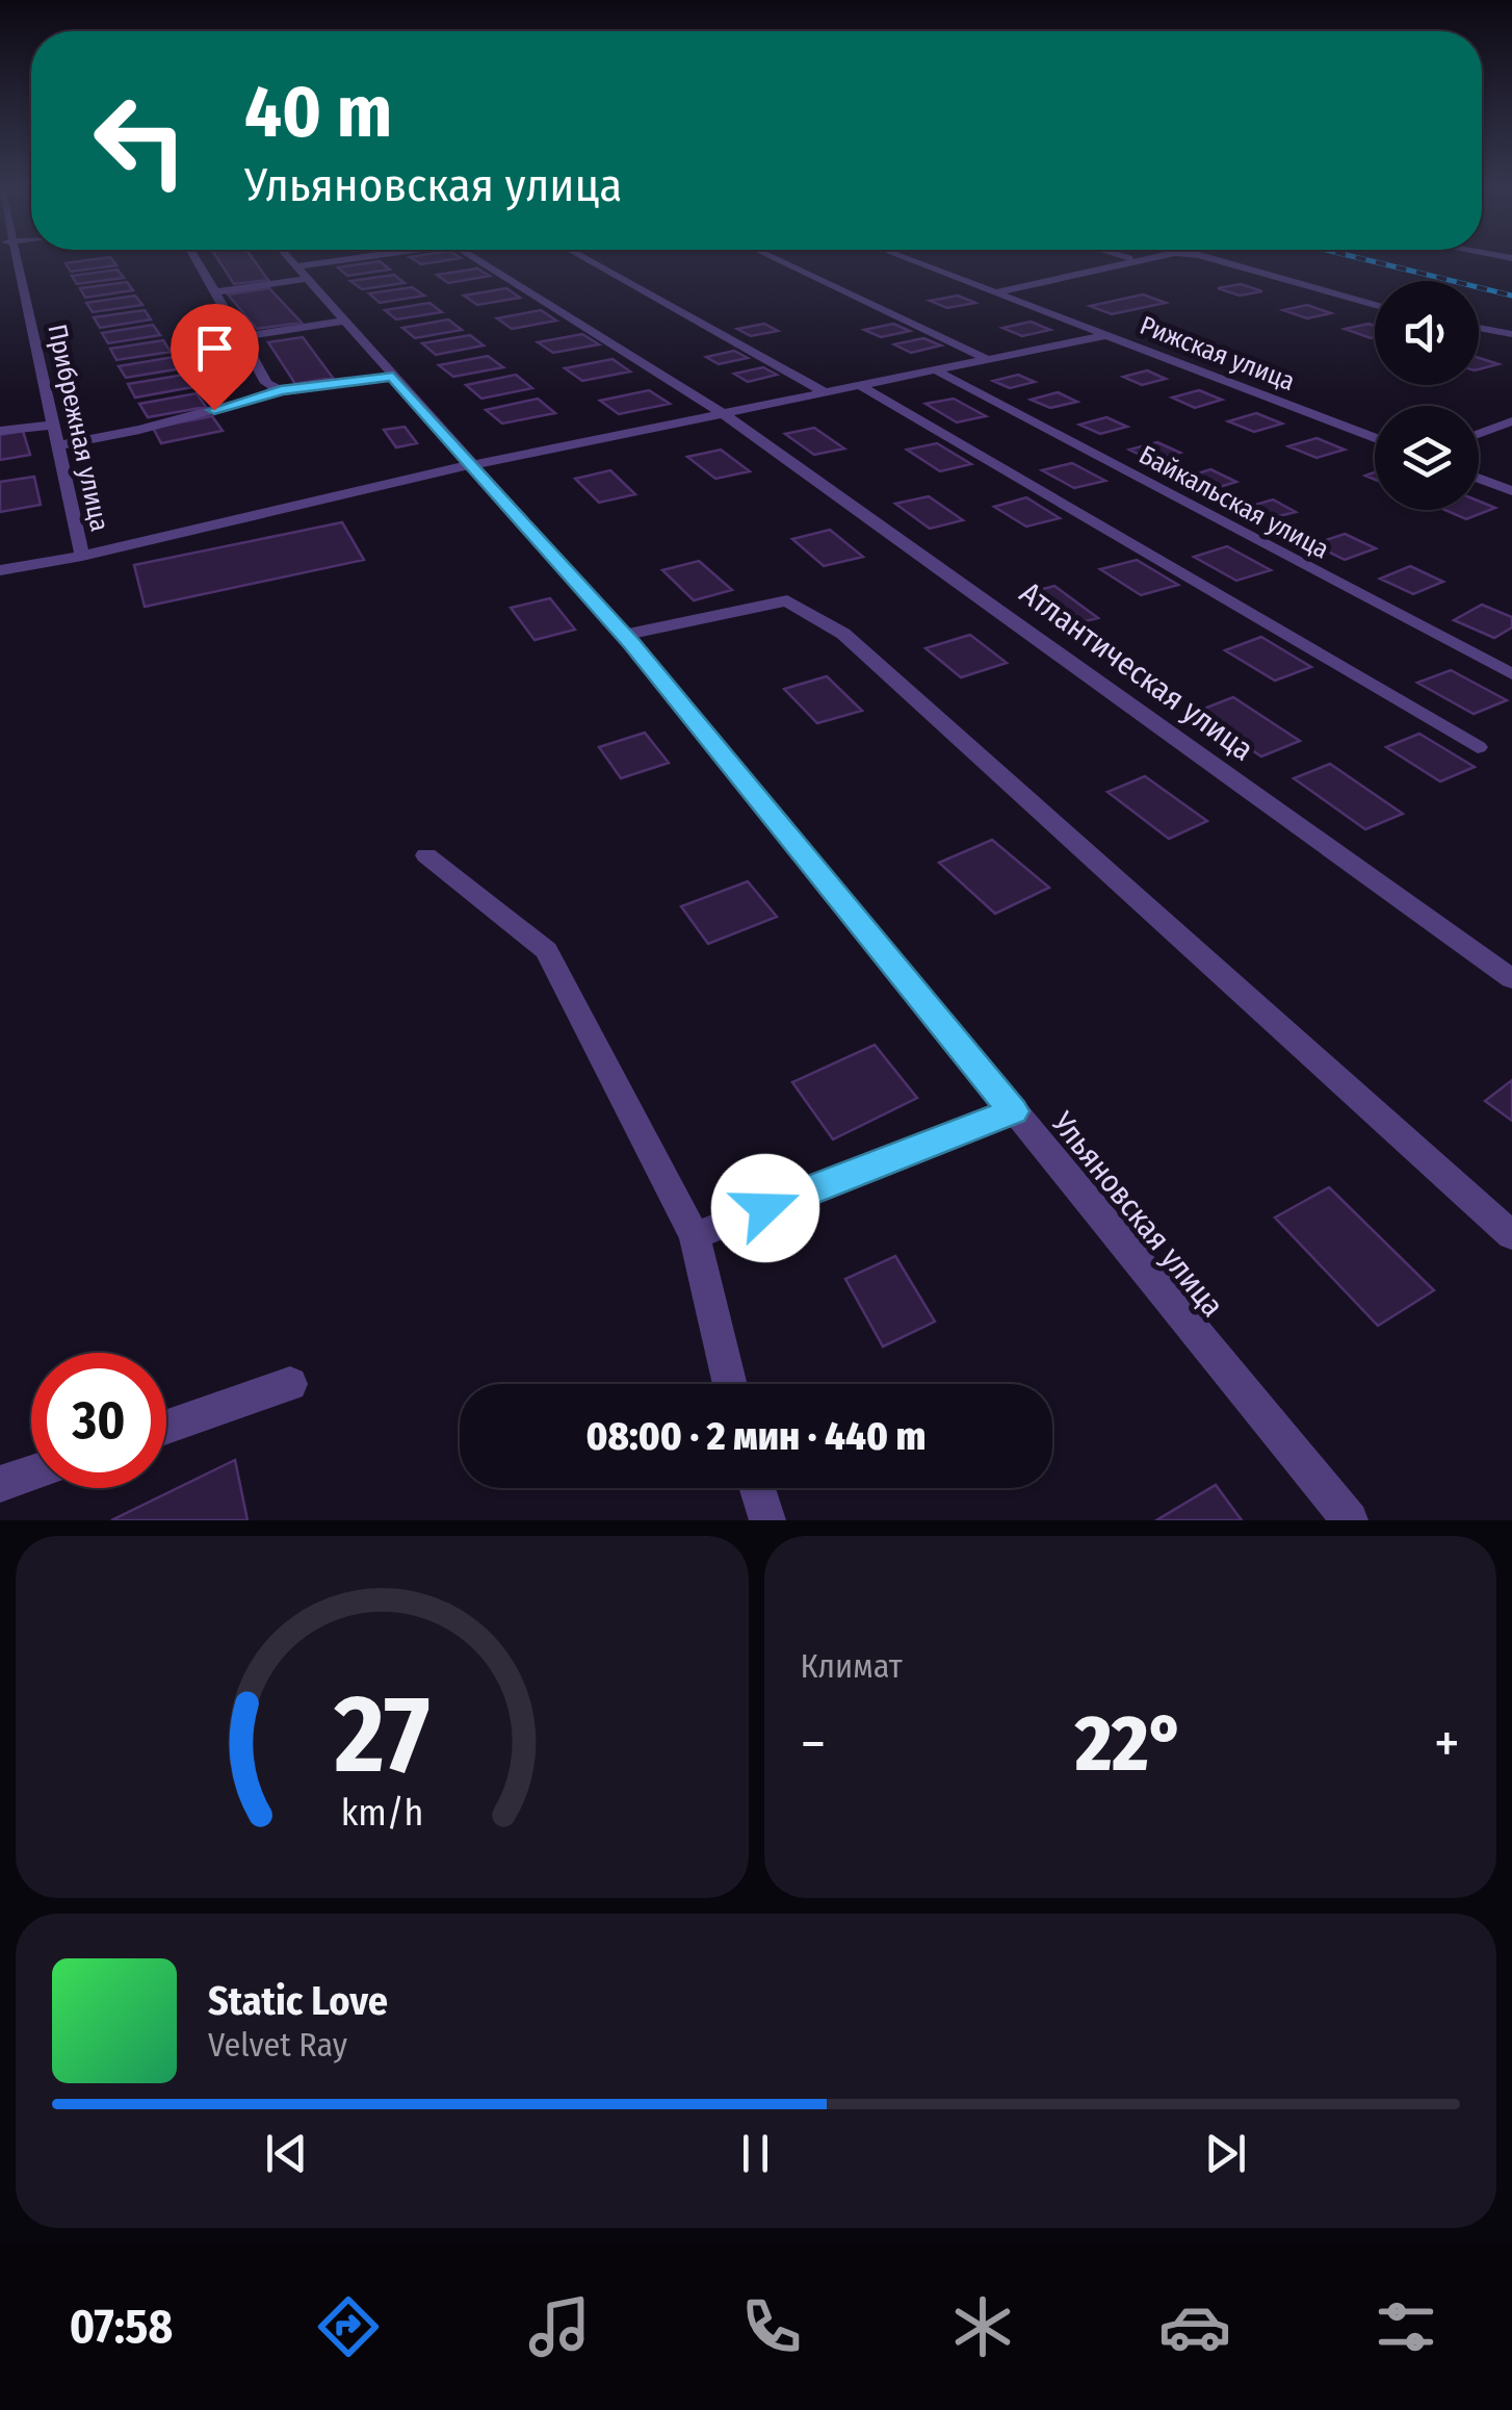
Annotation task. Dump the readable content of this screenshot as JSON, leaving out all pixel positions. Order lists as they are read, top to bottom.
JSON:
{
  "streets": {
    "street": [
      "Рижская улица",
      "Прибрежная улица",
      "Байкальская улица",
      "Атлантическая улица",
      "Ульяновская улица"
    ]
  },
  "page": {
    "turn": ["40 m", "Ульяновская улица"],
    "limit": "30",
    "trip": "08:00 · 2 мин · 440 m",
    "tile": "Климат",
    "heat": ["−", "22°", "+"],
    "song": ["Static Love", "Velvet Ray"],
    "tabs": "07:58",
    "gauge": ["27", "km/h"]
  }
}
